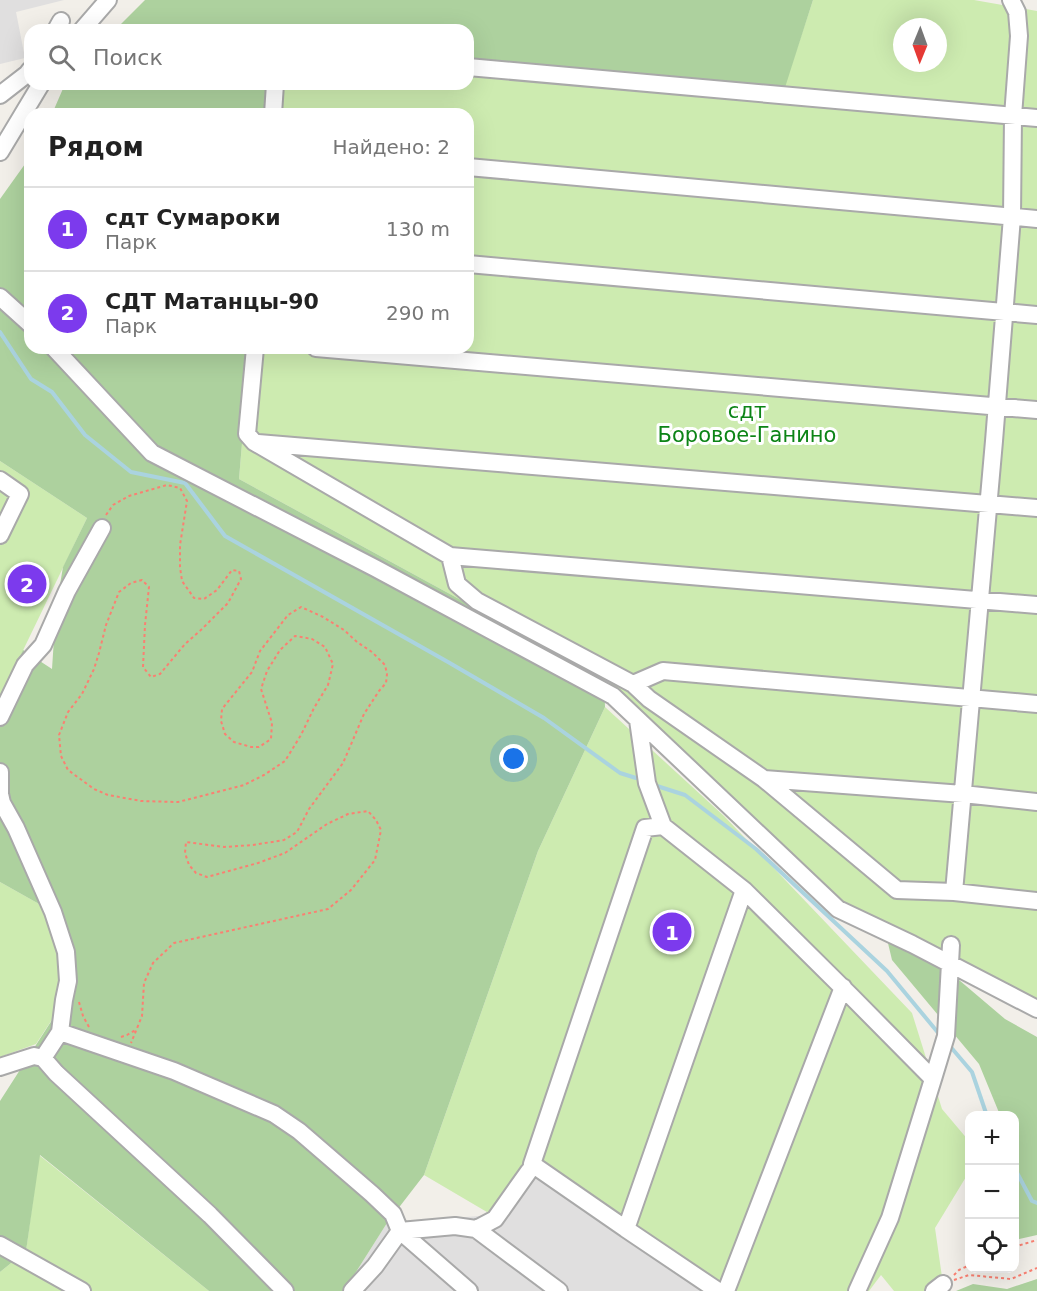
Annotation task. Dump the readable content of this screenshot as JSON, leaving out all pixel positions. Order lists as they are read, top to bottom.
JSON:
{
  "parks": ["сдт Боровое-Ганино"],
  "north": "bottom",
  "page": {
    "search": "Поиск",
    "heading": ["Рядом", "Найдено: 2"],
    "list": [
      {
        "mark": "1",
        "name": "сдт Сумароки",
        "note": "Парк",
        "value": "130 m"
      },
      {
        "mark": "2",
        "name": "СДТ Матанцы-90",
        "note": "Парк",
        "value": "290 m"
      }
    ],
    "pins": ["2", "1"],
    "map_buttons": ["+", "−"]
  }
}
